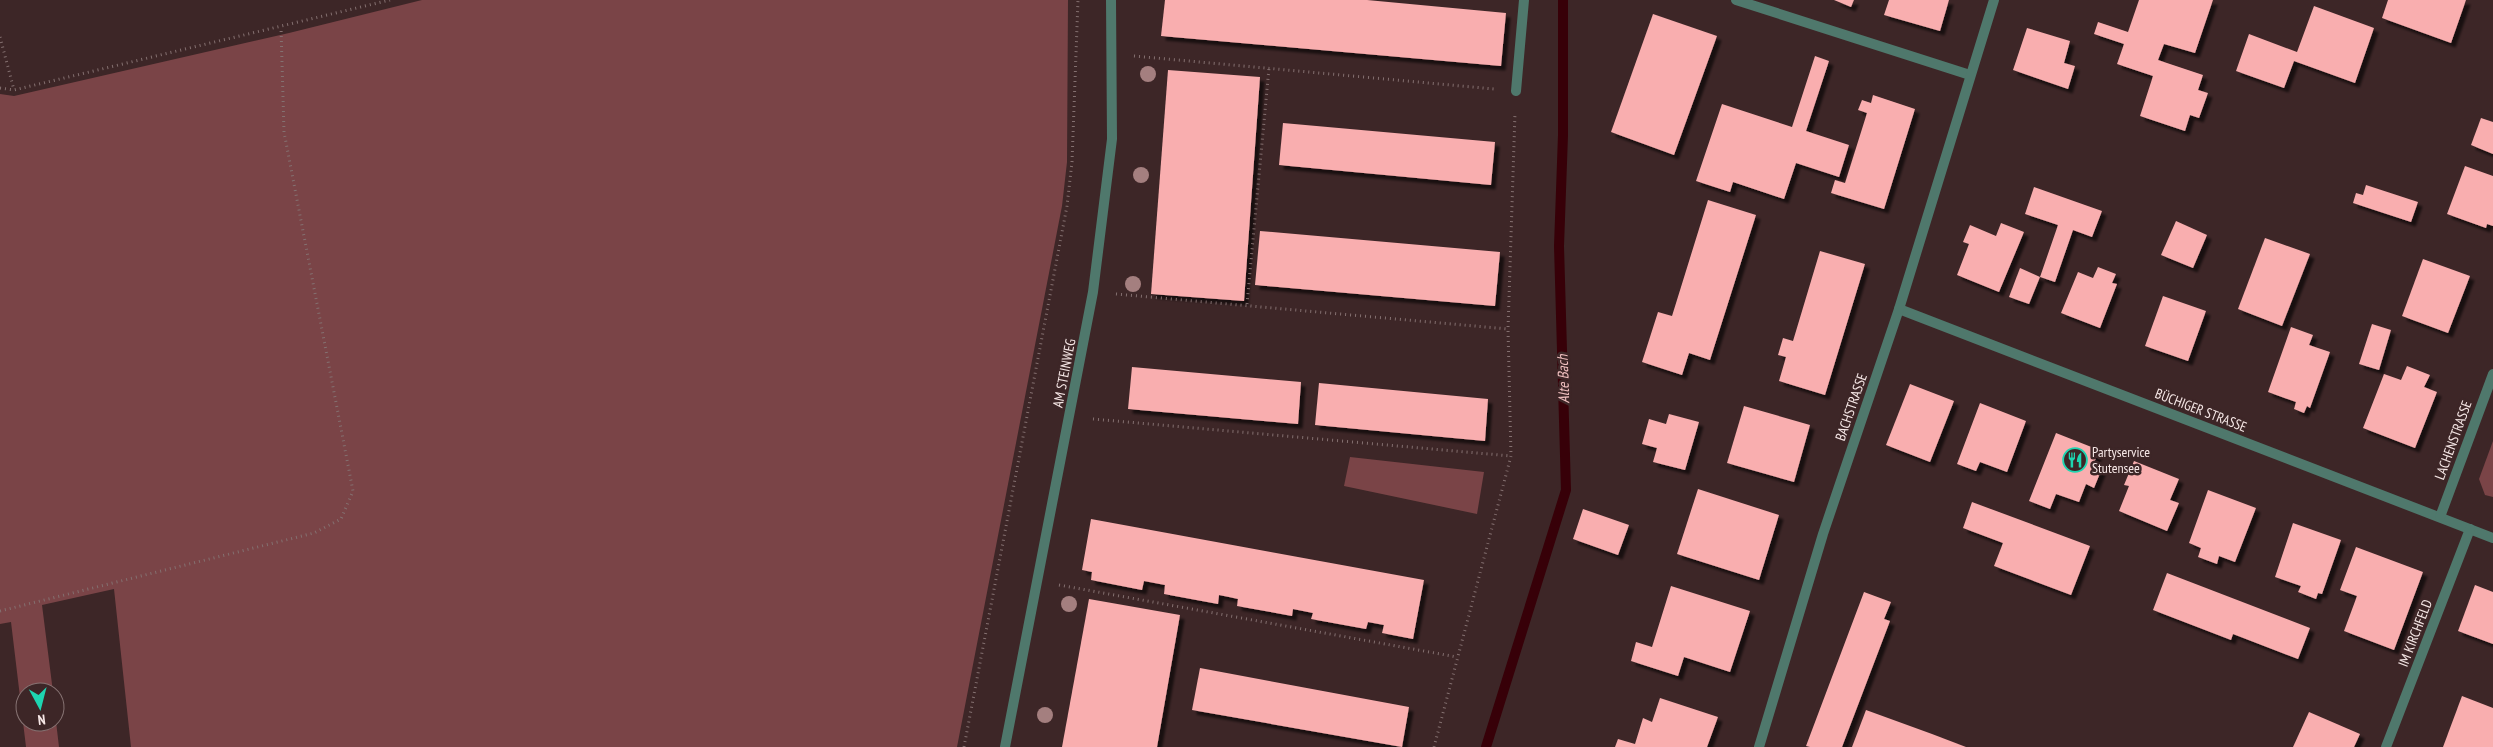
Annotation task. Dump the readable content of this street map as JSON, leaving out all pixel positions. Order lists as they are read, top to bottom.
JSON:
{
  "streets": {
    "street": [
      "AM STEINWEG",
      "BACHSTRASSE",
      "BÜCHIGER STRASSE",
      "LACHENSTRASSE",
      "IM KIRCHFELD"
    ]
  },
  "crossings": [
    ["BACHSTRASSE", "BÜCHIGER STRASSE"],
    ["BÜCHIGER STRASSE", "LACHENSTRASSE"],
    ["BÜCHIGER STRASSE", "IM KIRCHFELD"]
  ],
  "water": ["Alte Bach"],
  "places": {
    "restaurant": ["Partyservice Stutensee"]
  },
  "north": "bottom"
}
